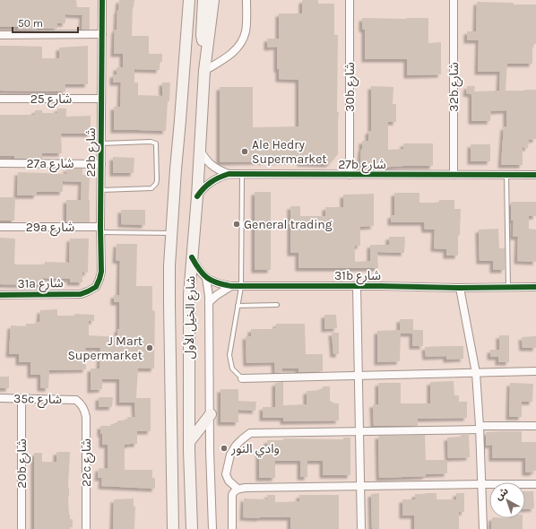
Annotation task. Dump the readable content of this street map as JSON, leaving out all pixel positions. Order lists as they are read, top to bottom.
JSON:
{
  "streets": {
    "main road": ["شارع الخيل الأول"],
    "street": [
      "30b شارع",
      "32b شارع",
      "شارع 25",
      "22b شارع",
      "27a شارع",
      "27b شارع",
      "29a شارع",
      "31b شارع",
      "31a شارع",
      "35c شارع",
      "22c شارع",
      "20b شارع"
    ]
  },
  "crossings": [
    ["30b شارع", "27b شارع"],
    ["32b شارع", "27b شارع"],
    ["شارع 25", "22b شارع"],
    ["22b شارع", "27a شارع"],
    ["22b شارع", "29a شارع"],
    ["22b شارع", "31a شارع"],
    ["27b شارع", "شارع الخيل الأول"],
    ["35c شارع", "22c شارع"],
    ["35c شارع", "20b شارع"]
  ],
  "places": [
    "Ale Hedry Supermarket",
    "General trading",
    "J Mart Supermarket",
    "وادي النور"
  ],
  "scale_bar": "50 m",
  "north": "top left"
}
